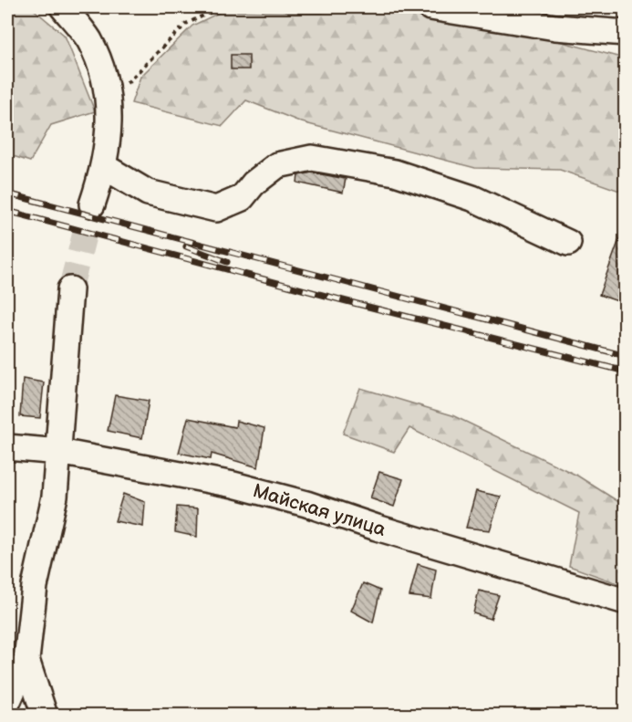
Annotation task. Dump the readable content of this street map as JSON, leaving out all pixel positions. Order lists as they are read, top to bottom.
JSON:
{
  "streets": {
    "street": ["Майская улица"]
  }
}
